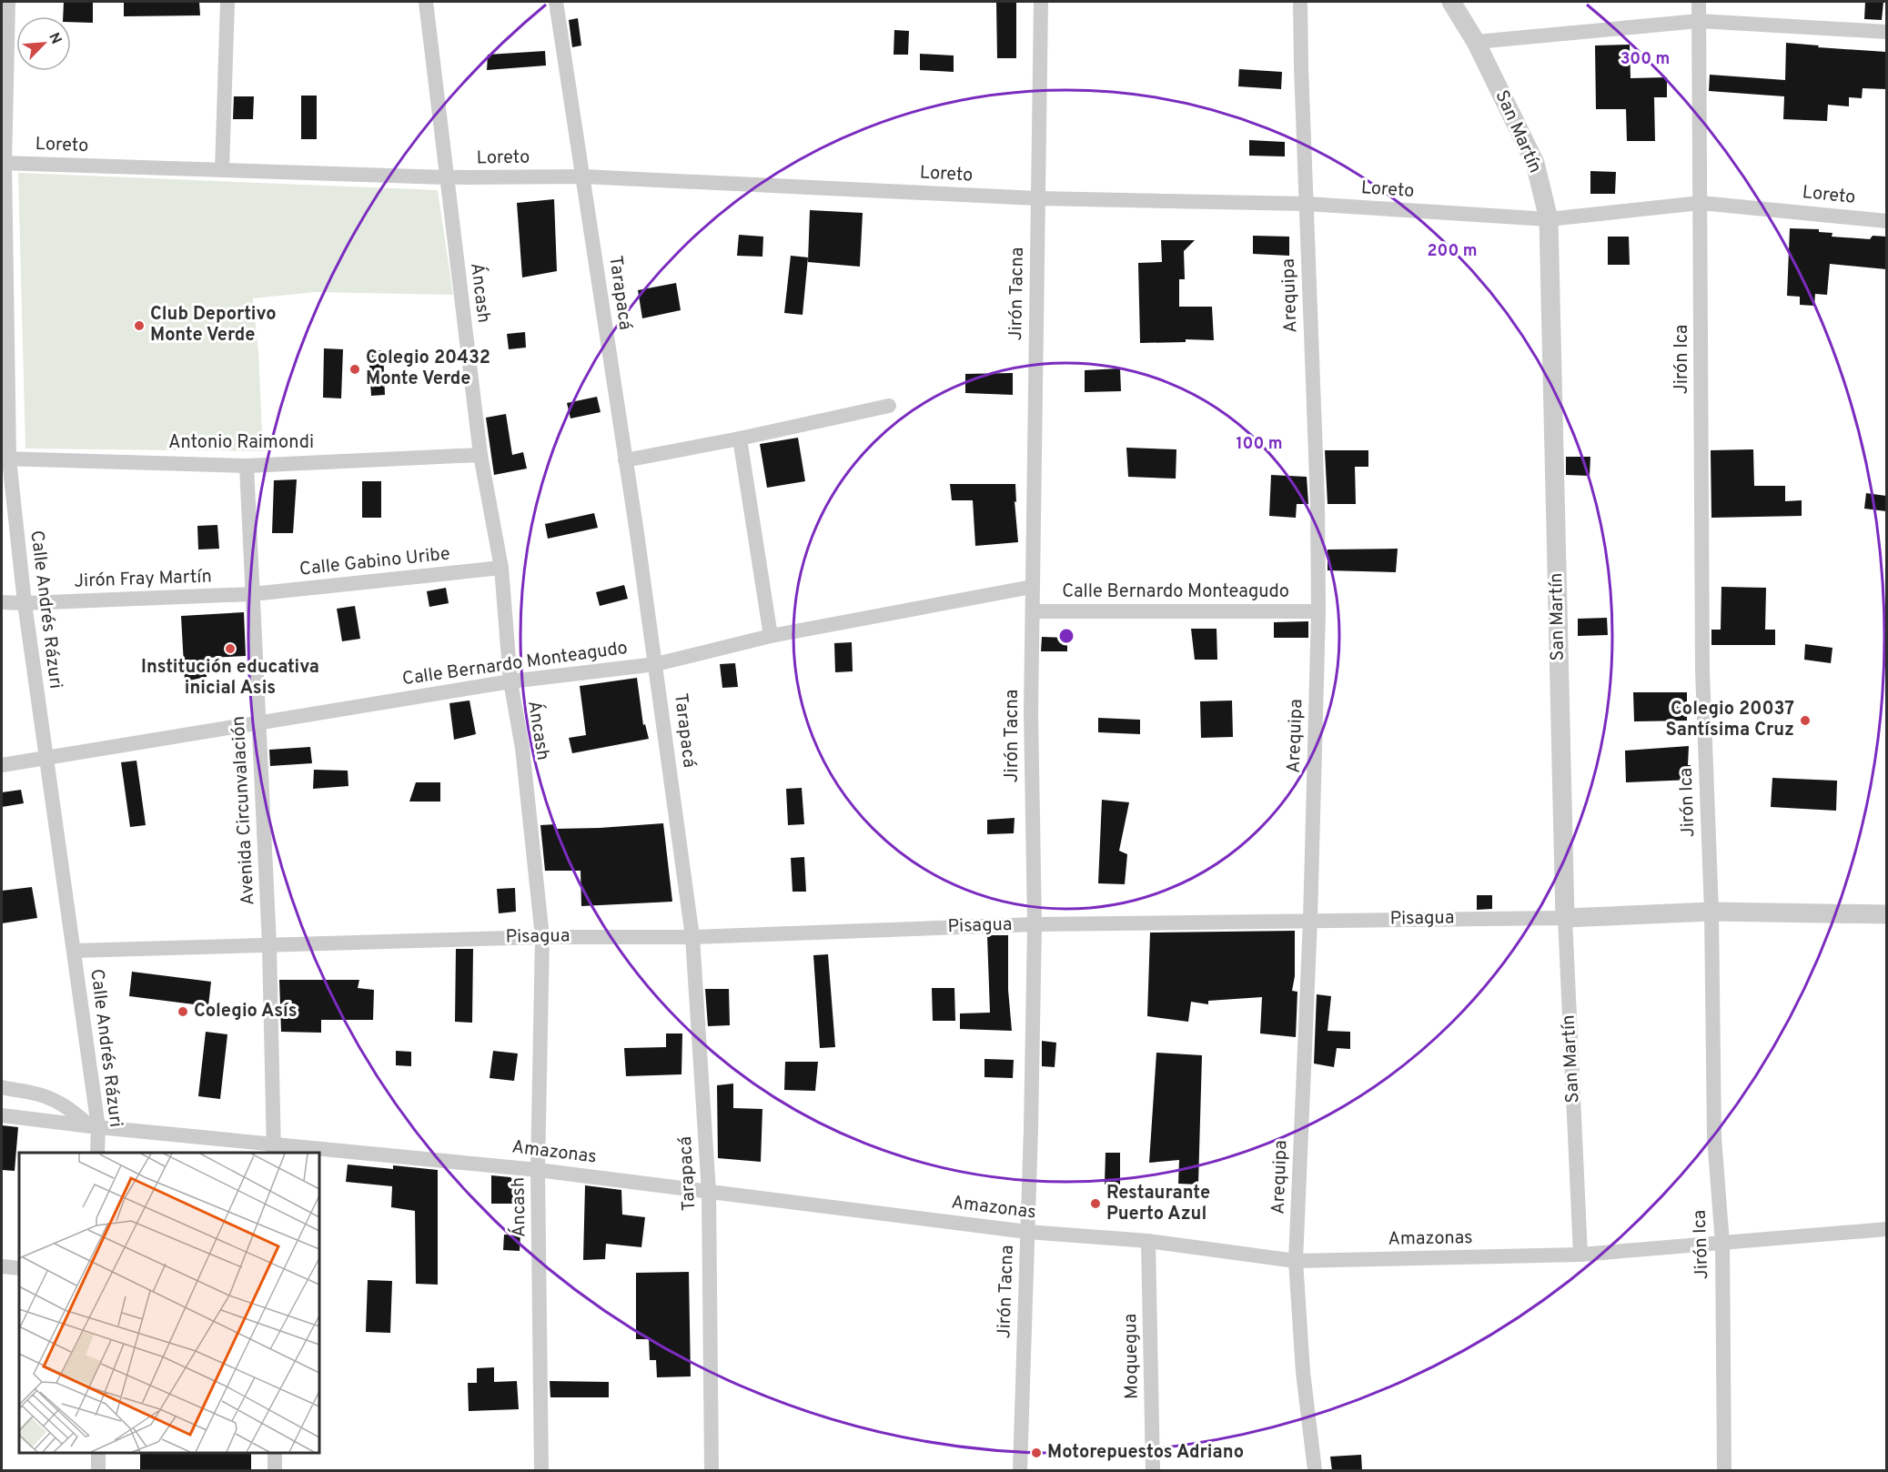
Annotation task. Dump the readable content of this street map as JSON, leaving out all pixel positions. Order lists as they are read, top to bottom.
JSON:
{
  "streets": {
    "street": [
      "San Martín",
      "Loreto",
      "Áncash",
      "Tarapacá",
      "Jirón Tacna",
      "Arequipa",
      "Jirón Ica",
      "Antonio Raimondi",
      "Calle Gabino Uribe",
      "Jirón Fray Martín",
      "Calle Bernardo Monteagudo",
      "Calle Andrés Rázuri",
      "Avenida Circunvalación",
      "Pisagua",
      "Amazonas",
      "Moquegua"
    ]
  },
  "crossings": [
    ["San Martín", "Loreto"],
    ["San Martín", "Pisagua"],
    ["San Martín", "Amazonas"],
    ["Loreto", "Áncash"],
    ["Loreto", "Tarapacá"],
    ["Loreto", "Jirón Tacna"],
    ["Loreto", "Arequipa"],
    ["Loreto", "Jirón Ica"],
    ["Loreto", "Calle Andrés Rázuri"],
    ["Áncash", "Antonio Raimondi"],
    ["Áncash", "Calle Gabino Uribe"],
    ["Áncash", "Calle Bernardo Monteagudo"],
    ["Áncash", "Pisagua"],
    ["Áncash", "Amazonas"],
    ["Tarapacá", "Calle Bernardo Monteagudo"],
    ["Tarapacá", "Pisagua"],
    ["Tarapacá", "Amazonas"],
    ["Jirón Tacna", "Calle Bernardo Monteagudo"],
    ["Jirón Tacna", "Pisagua"],
    ["Jirón Tacna", "Amazonas"],
    ["Arequipa", "Calle Bernardo Monteagudo"],
    ["Arequipa", "Pisagua"],
    ["Arequipa", "Amazonas"],
    ["Jirón Ica", "Pisagua"],
    ["Jirón Ica", "Amazonas"],
    ["Antonio Raimondi", "Calle Andrés Rázuri"],
    ["Antonio Raimondi", "Avenida Circunvalación"],
    ["Calle Gabino Uribe", "Jirón Fray Martín"],
    ["Calle Gabino Uribe", "Avenida Circunvalación"],
    ["Jirón Fray Martín", "Calle Andrés Rázuri"],
    ["Jirón Fray Martín", "Avenida Circunvalación"],
    ["Calle Bernardo Monteagudo", "Calle Andrés Rázuri"],
    ["Calle Bernardo Monteagudo", "Avenida Circunvalación"],
    ["Calle Andrés Rázuri", "Pisagua"],
    ["Calle Andrés Rázuri", "Amazonas"],
    ["Avenida Circunvalación", "Pisagua"],
    ["Avenida Circunvalación", "Amazonas"],
    ["Amazonas", "Moquegua"]
  ],
  "places": [
    "Club Deportivo Monte Verde",
    "Colegio 20432 Monte Verde",
    "Institución educativa inicial Asis",
    "Colegio 20037 Santísima Cruz",
    "Colegio Asís",
    "Restaurante Puerto Azul",
    "Motorepuestos Adriano"
  ],
  "north": "top right",
  "rings": ["300 m", "200 m", "100 m"]
}
